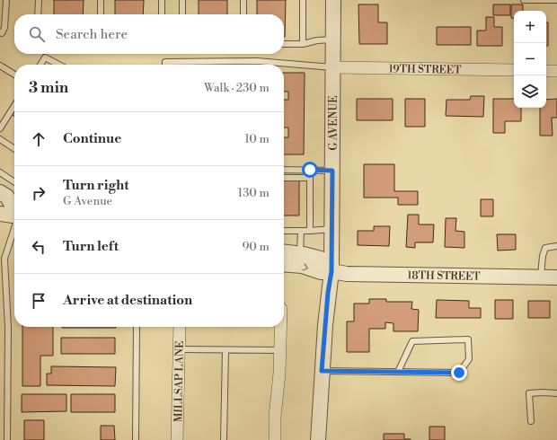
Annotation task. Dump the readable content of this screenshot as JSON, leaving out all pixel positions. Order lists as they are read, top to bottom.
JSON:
{
  "streets": {
    "street": [
      "19TH STREET",
      "G AVENUE",
      "18TH STREET",
      "MILLSAP LANE"
    ]
  },
  "crossings": [
    ["19TH STREET", "G AVENUE"],
    ["G AVENUE", "18TH STREET"]
  ],
  "page": {
    "map_buttons": ["+", "−"],
    "search": "Search here",
    "heading": ["3 min", "Walk · 230 m"],
    "list": [
      ["Continue", "10 m"],
      ["Turn right", "G Avenue", "130 m"],
      ["Turn left", "90 m"],
      "Arrive at destination"
    ]
  }
}
